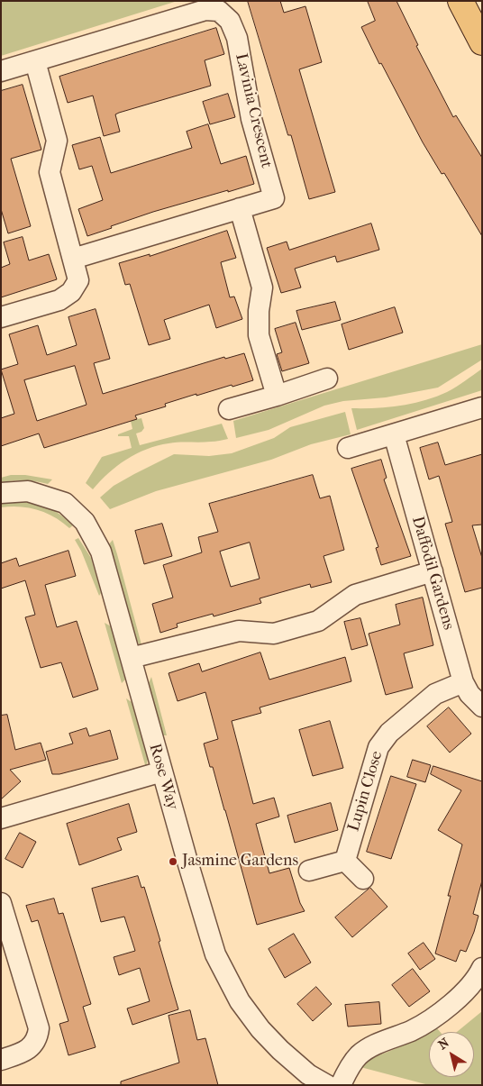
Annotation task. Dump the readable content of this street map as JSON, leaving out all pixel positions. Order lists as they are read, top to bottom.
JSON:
{
  "streets": {
    "street": [
      "Lavinia Crescent",
      "Daffodil Gardens",
      "Rose Way",
      "Lupin Close"
    ]
  },
  "crossings": [
    ["Daffodil Gardens", "Lupin Close"]
  ],
  "places": ["Jasmine Gardens"],
  "north": "top left"
}
